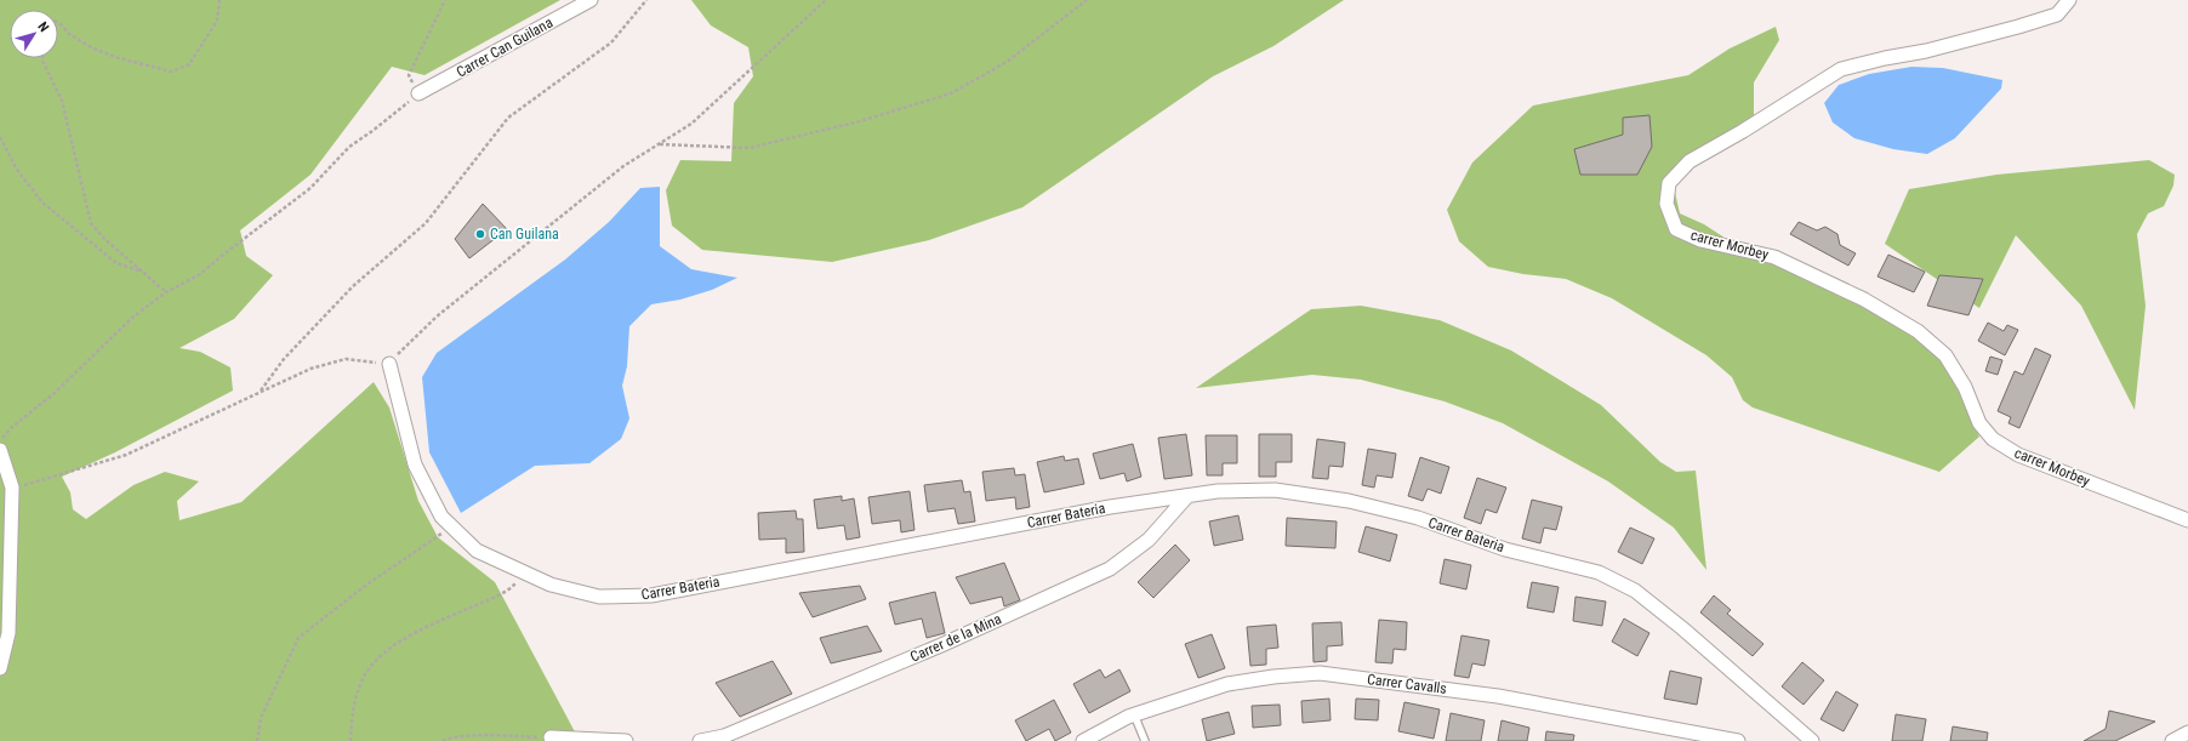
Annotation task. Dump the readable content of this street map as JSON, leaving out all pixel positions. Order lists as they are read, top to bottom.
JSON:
{
  "streets": {
    "street": [
      "Carrer Can Guilana",
      "carrer Morbey",
      "Carrer Bateria",
      "Carrer de la Mina",
      "Carrer Cavalls"
    ]
  },
  "crossings": [
    ["Carrer Bateria", "Carrer de la Mina"]
  ],
  "places": ["Can Guilana"],
  "north": "top right"
}
